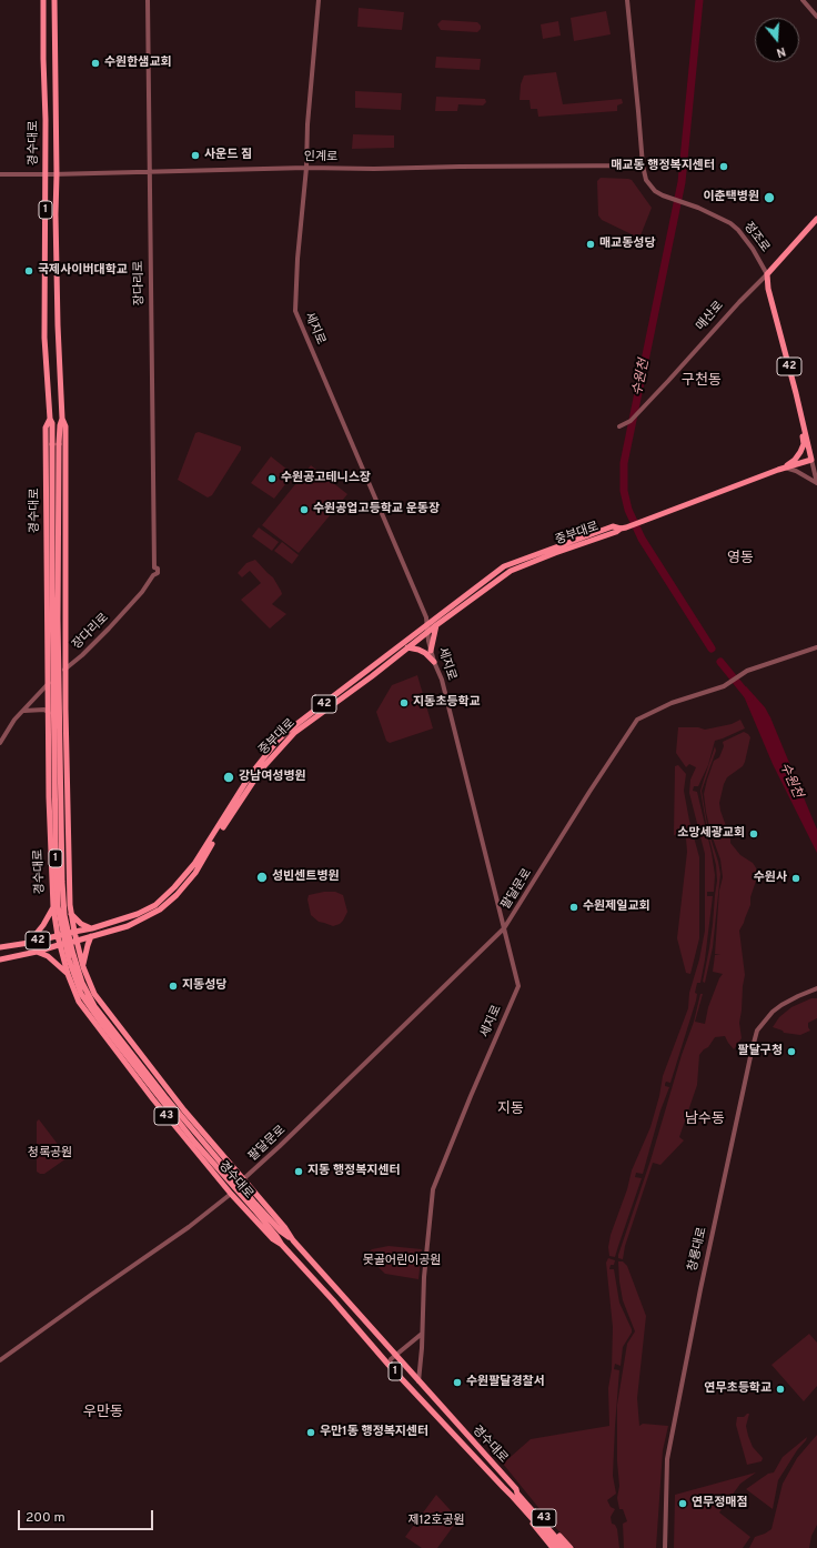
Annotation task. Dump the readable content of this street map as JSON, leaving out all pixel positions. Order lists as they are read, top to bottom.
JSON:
{
  "streets": {
    "main road": [
      "경수대로",
      "1",
      "정조로",
      "매산로",
      "42",
      "중부대로",
      "43"
    ],
    "street": [
      "인계로",
      "장다리로",
      "세지로",
      "팔달문로",
      "창룡대로"
    ]
  },
  "crossings": [
    ["경수대로", "인계로"],
    ["경수대로", "1"],
    ["경수대로", "장다리로"],
    ["경수대로", "세지로"],
    ["경수대로", "중부대로"],
    ["경수대로", "팔달문로"],
    ["경수대로", "43"],
    ["인계로", "정조로"],
    ["인계로", "장다리로"],
    ["인계로", "세지로"],
    ["정조로", "매산로"],
    ["정조로", "중부대로"],
    ["세지로", "중부대로"],
    ["세지로", "팔달문로"],
    ["중부대로", "43"]
  ],
  "districts": [
    "구천동",
    "영동",
    "지동",
    "남수동",
    "우만동"
  ],
  "water": ["수원천"],
  "parks": ["청록공원", "못골어린이공원", "제12호공원"],
  "places": [
    "수원한샘교회",
    "사운드 짐",
    "매교동 행정복지센터",
    "이춘택병원",
    "매교동성당",
    "국제사이버대학교",
    "수원공고테니스장",
    "수원공업고등학교 운동장",
    "지동초등학교",
    "강남여성병원",
    "소망세광교회",
    "성빈센트병원",
    "수원사",
    "수원제일교회",
    "지동성당",
    "팔달구청",
    "지동 행정복지센터",
    "수원팔달경찰서",
    "연무초등학교",
    "우만1동 행정복지센터",
    "연무정매점"
  ],
  "scale_bar": "200 m",
  "north": "bottom"
}
